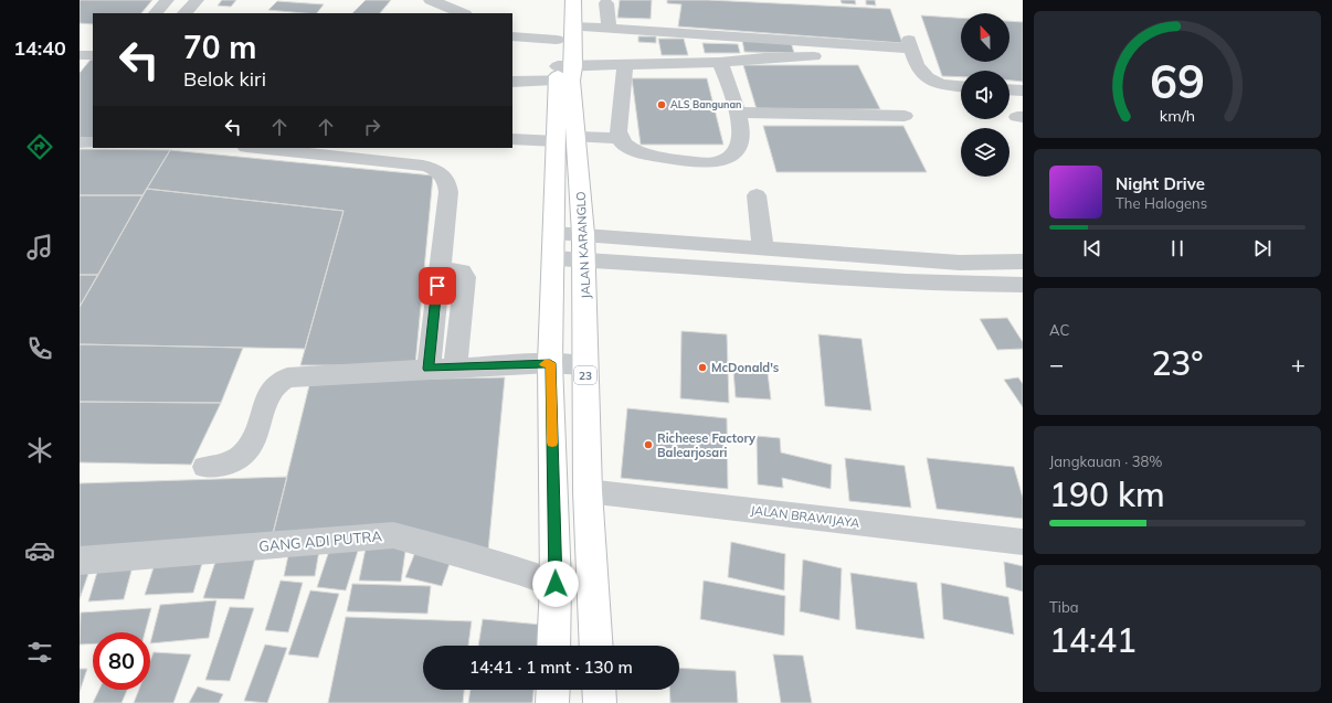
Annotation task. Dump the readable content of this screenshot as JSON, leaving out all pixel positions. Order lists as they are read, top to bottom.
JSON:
{
  "streets": {
    "highway": ["JALAN KARANGLO", "23"],
    "street": ["JALAN BRAWIJAYA", "GANG ADI PUTRA"]
  },
  "crossings": [
    ["JALAN KARANGLO", "23"],
    ["JALAN KARANGLO", "JALAN BRAWIJAYA"],
    ["23", "JALAN BRAWIJAYA"],
    ["23", "GANG ADI PUTRA"]
  ],
  "places": ["ALS Bangunan", "McDonald's", "Richeese Factory Balearjosari"],
  "north": "top",
  "page": {
    "tabs": "14:40",
    "turn": ["70 m", "Belok kiri"],
    "song": ["Night Drive", "The Halogens"],
    "tile": [
      "AC",
      ["Jangkauan · 38%", "190 km"],
      ["Tiba", "14:41"]
    ],
    "heat": ["−", "23°", "+"],
    "limit": "80",
    "trip": "14:41 · 1 mnt · 130 m",
    "gauge": ["69", "km/h"]
  }
}
